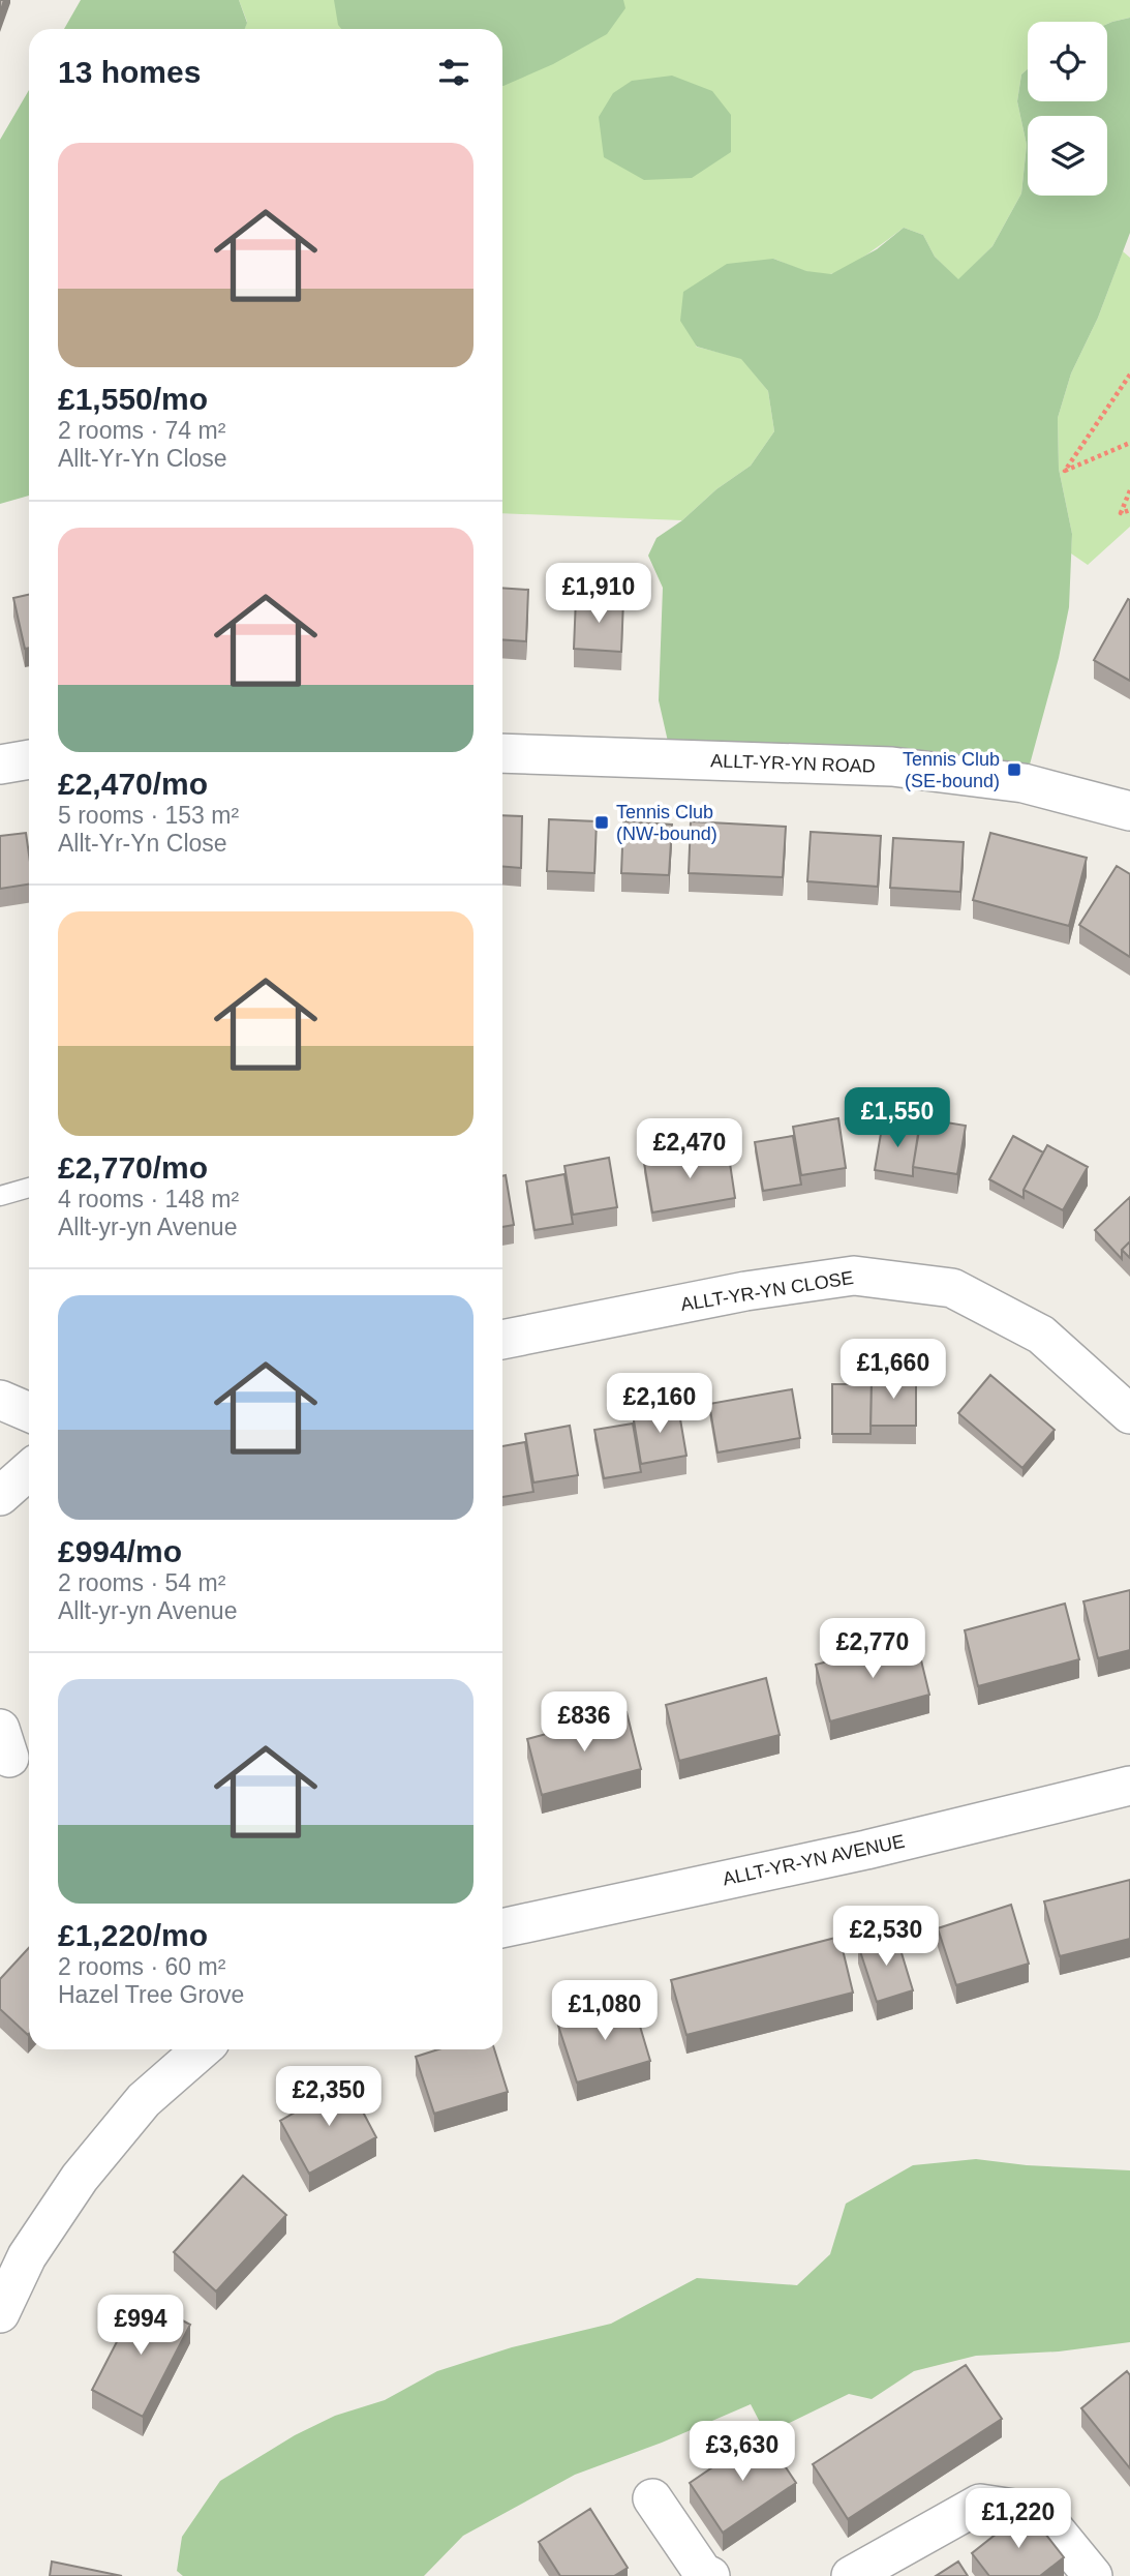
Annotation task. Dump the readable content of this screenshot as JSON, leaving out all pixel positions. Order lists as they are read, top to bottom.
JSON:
{
  "streets": {
    "street": ["ALLT-YR-YN ROAD", "ALLT-YR-YN CLOSE", "ALLT-YR-YN AVENUE"]
  },
  "places": {
    "transit": ["Tennis Club (SE-bound)", "Tennis Club (NW-bound)"]
  },
  "page": {
    "heading": "13 homes",
    "list": [
      {
        "name": "£1,550/mo",
        "note": "2 rooms · 74 m² · Allt-Yr-Yn Close"
      },
      {
        "name": "£2,470/mo",
        "note": "5 rooms · 153 m² · Allt-Yr-Yn Close"
      },
      {
        "name": "£2,770/mo",
        "note": "4 rooms · 148 m² · Allt-yr-yn Avenue"
      },
      {
        "name": "£994/mo",
        "note": "2 rooms · 54 m² · Allt-yr-yn Avenue"
      },
      {
        "name": "£1,220/mo",
        "note": "2 rooms · 60 m² · Hazel Tree Grove"
      }
    ],
    "price": [
      "£1,910",
      "£1,550",
      "£2,470",
      "£1,660",
      "£2,160",
      "£2,770",
      "£836",
      "£2,530",
      "£1,080",
      "£2,350",
      "£994",
      "£3,630",
      "£1,220"
    ]
  }
}
